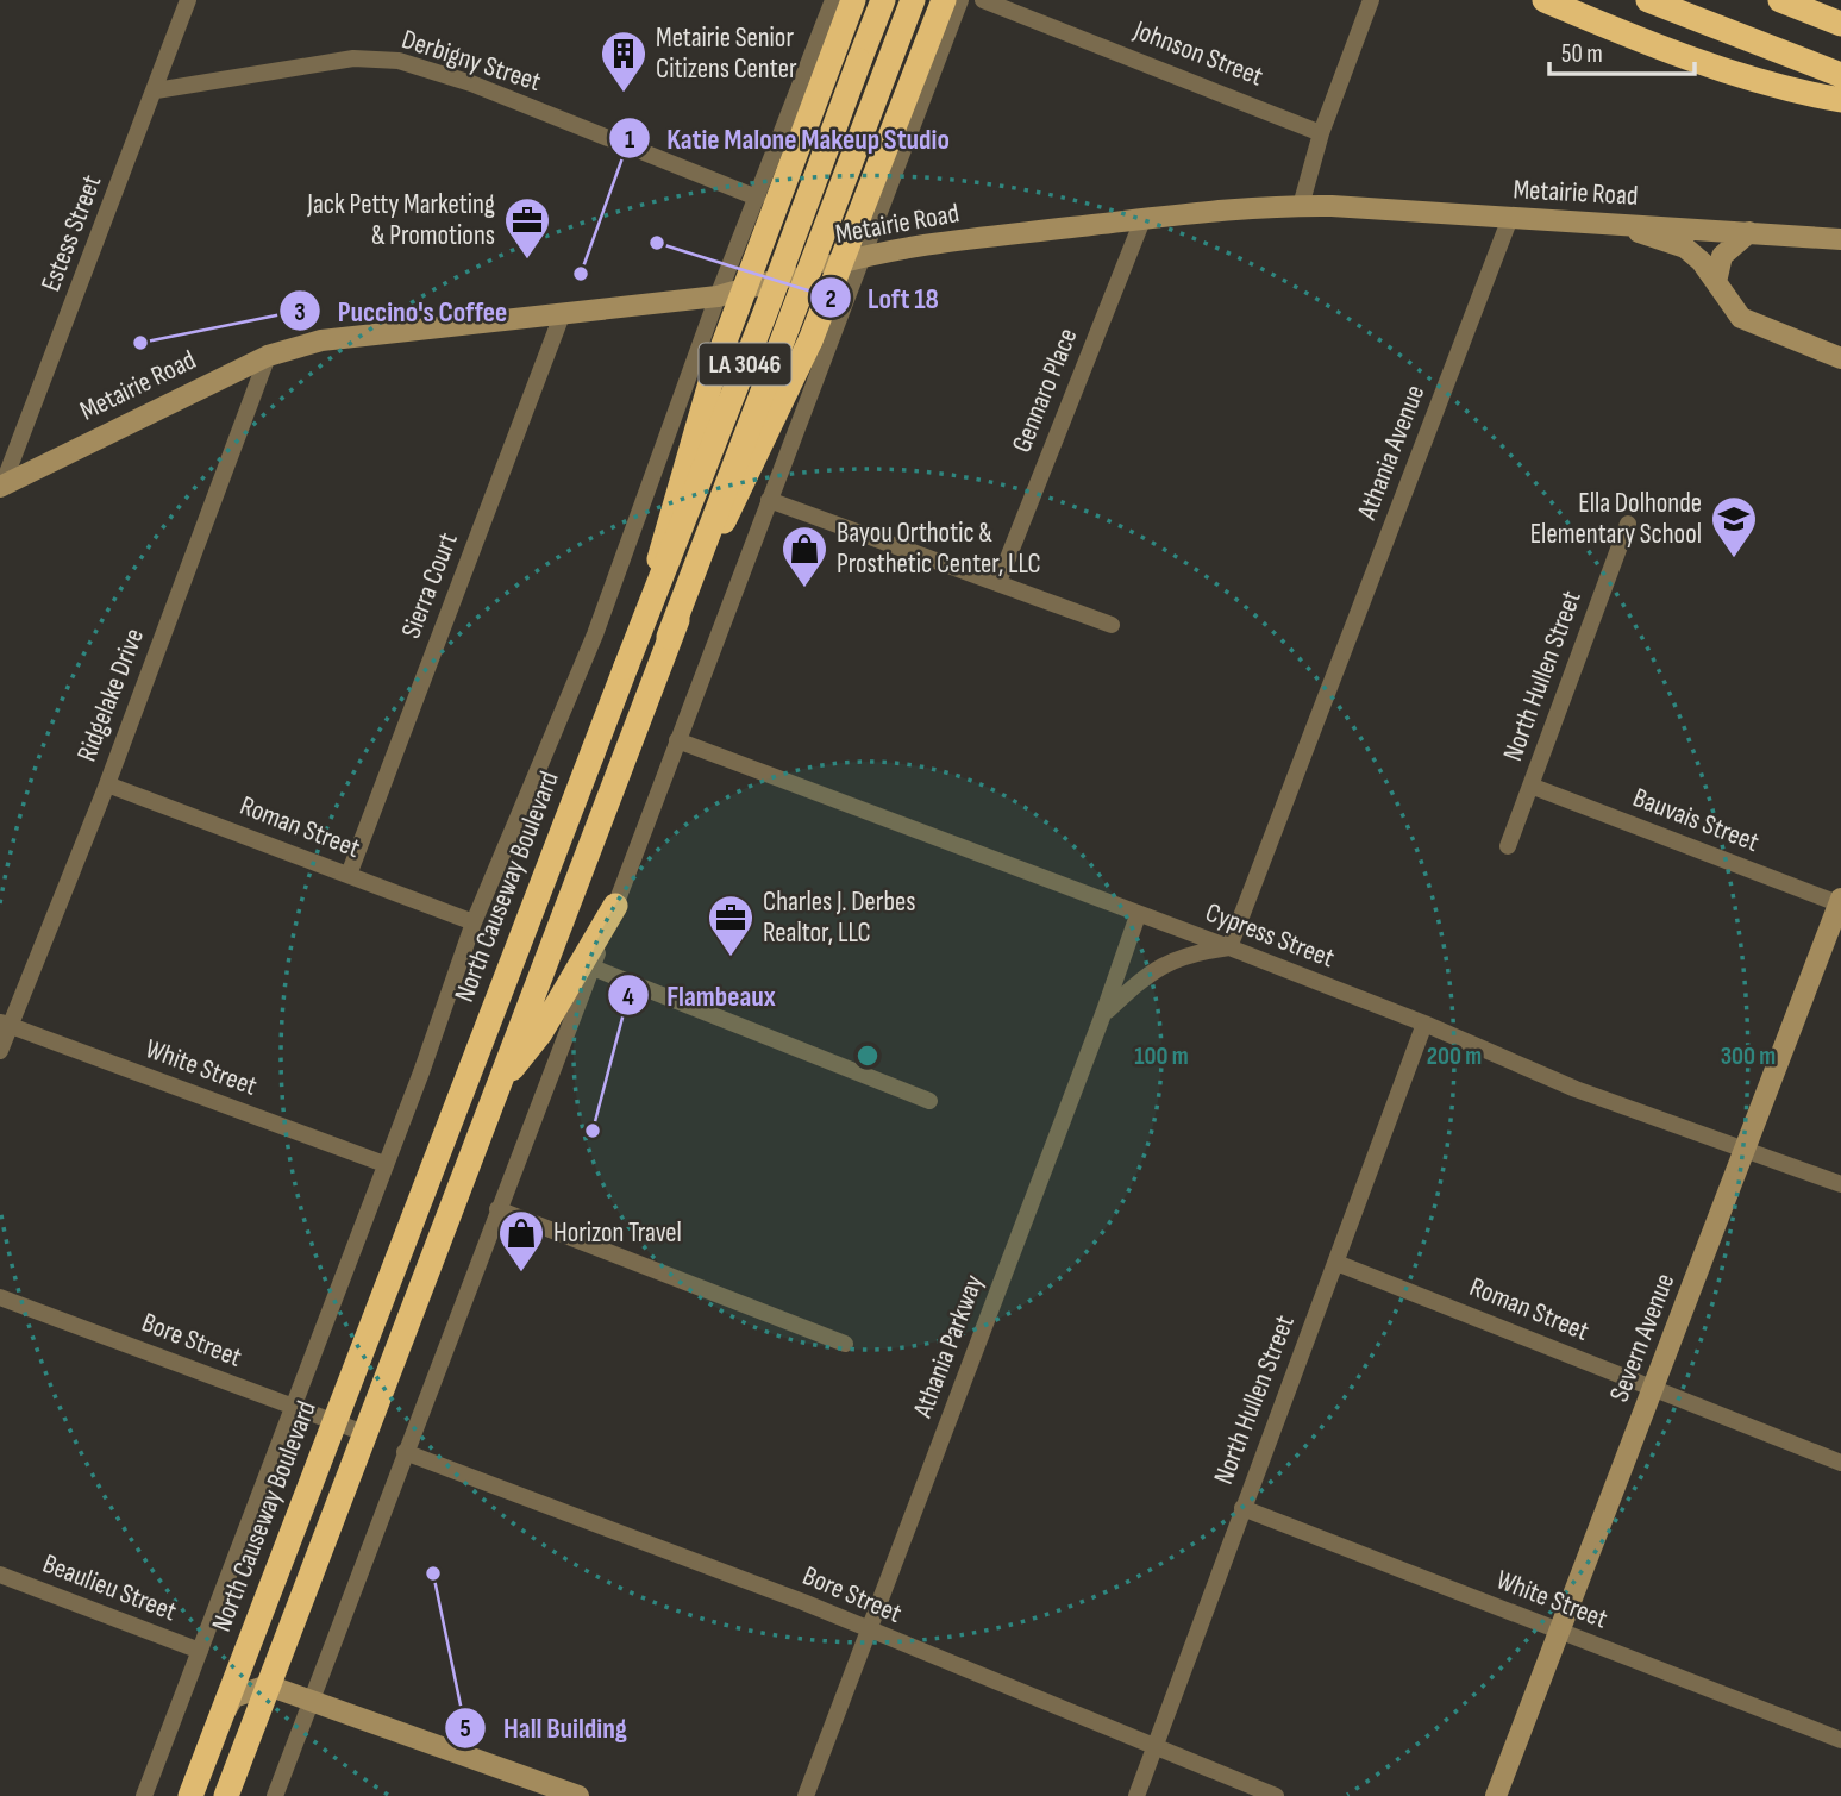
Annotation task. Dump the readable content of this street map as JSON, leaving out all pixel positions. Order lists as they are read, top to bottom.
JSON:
{
  "streets": {
    "highway": ["LA 3046", "North Causeway Boulevard"],
    "main road": ["Metairie Road", "Severn Avenue"],
    "street": [
      "Johnson Street",
      "Derbigny Street",
      "Estess Street",
      "Gennaro Place",
      "Athania Avenue",
      "Sierra Court",
      "North Hullen Street",
      "Ridgelake Drive",
      "Bauvais Street",
      "Roman Street",
      "Cypress Street",
      "White Street",
      "Bore Street",
      "Athania Parkway",
      "Beaulieu Street"
    ]
  },
  "crossings": [
    ["Derbigny Street", "Estess Street"],
    ["Derbigny Street", "North Causeway Boulevard"],
    ["Metairie Road", "Estess Street"],
    ["Metairie Road", "Gennaro Place"],
    ["Metairie Road", "Athania Avenue"],
    ["Metairie Road", "Sierra Court"],
    ["Metairie Road", "Ridgelake Drive"],
    ["Metairie Road", "North Causeway Boulevard"],
    ["Athania Avenue", "Cypress Street"],
    ["Sierra Court", "Roman Street"],
    ["North Hullen Street", "Bauvais Street"],
    ["North Hullen Street", "Roman Street"],
    ["North Hullen Street", "Cypress Street"],
    ["North Hullen Street", "White Street"],
    ["North Hullen Street", "Bore Street"],
    ["Ridgelake Drive", "Roman Street"],
    ["Ridgelake Drive", "White Street"],
    ["Bauvais Street", "Severn Avenue"],
    ["Roman Street", "North Causeway Boulevard"],
    ["Roman Street", "Severn Avenue"],
    ["North Causeway Boulevard", "White Street"],
    ["North Causeway Boulevard", "Bore Street"],
    ["North Causeway Boulevard", "Beaulieu Street"],
    ["Cypress Street", "Severn Avenue"],
    ["Cypress Street", "Athania Parkway"],
    ["White Street", "Severn Avenue"],
    ["Bore Street", "Athania Parkway"]
  ],
  "places": {
    "building": ["Metairie Senior Citizens Center"],
    "other": [
      "Loft 18",
      "Katie Malone Makeup Studio",
      "Puccino's Coffee",
      "Flambeaux",
      "Hall Building"
    ],
    "office": ["Jack Petty Marketing & Promotions", "Charles J. Derbes Realtor, LLC"],
    "school or university": ["Ella Dolhonde Elementary School"],
    "shop": ["Bayou Orthotic & Prosthetic Center, LLC", "Horizon Travel"]
  },
  "scale_bar": "50 m",
  "rings": ["100 m", "200 m", "300 m"]
}
